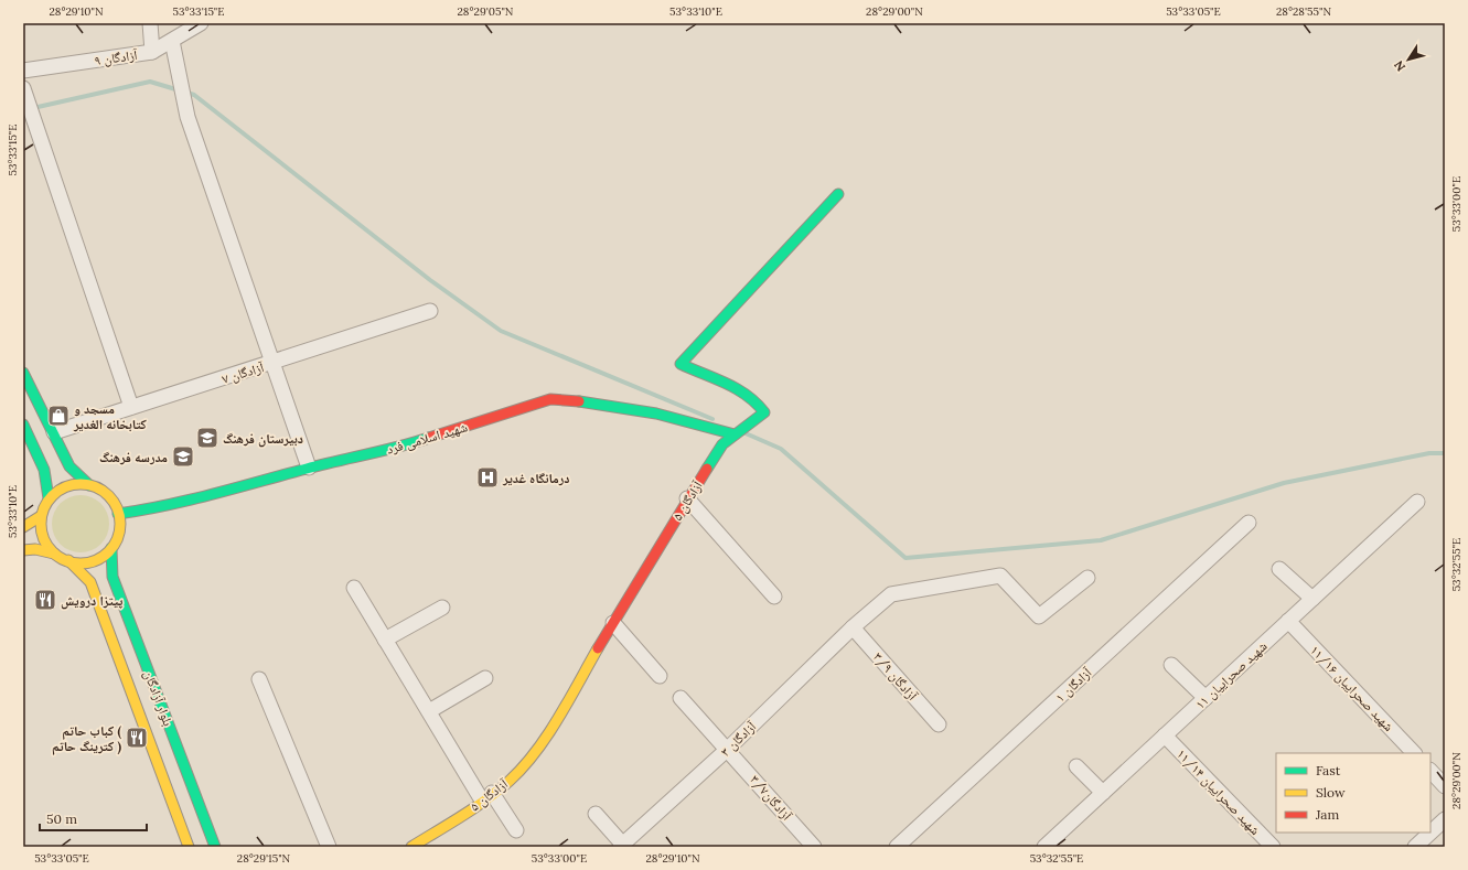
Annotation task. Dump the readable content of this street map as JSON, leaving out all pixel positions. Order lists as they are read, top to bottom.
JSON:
{
  "streets": {
    "street": [
      "آزادگان ۹",
      "آزادگان ۷",
      "شهید اسلامی فرد",
      "آزادگان ۵",
      "شهید صحراییان ۱۱",
      "آزادگان ۳/۹",
      "آزادگان ۱",
      "شهید صحراییان ۱۱/۱۶",
      "بلوار آزادگان",
      "آزادگان ۳",
      "شهید صحراییان ۱۱/۱۴",
      "آزادگان۳/۷"
    ]
  },
  "crossings": [
    ["شهید اسلامی فرد", "آزادگان ۵"],
    ["شهید اسلامی فرد", "بلوار آزادگان"],
    ["شهید صحراییان ۱۱", "شهید صحراییان ۱۱/۱۶"],
    ["شهید صحراییان ۱۱", "شهید صحراییان ۱۱/۱۴"],
    ["آزادگان ۳/۹", "آزادگان ۳"],
    ["آزادگان ۳", "آزادگان۳/۷"]
  ],
  "places": {
    "shop": ["مسجد و کتابخانه الغدیر"],
    "school or university": ["دبیرستان فرهنگ", "مدرسه فرهنگ"],
    "hospital": ["درمانگاه غدیر"],
    "restaurant": ["پیتزا درویش", "کباب حاتم ( کترینگ حاتم )"]
  },
  "legend": ["Fast", "Slow", "Jam"],
  "scale_bar": "50 m",
  "north": "bottom left",
  "coordinates": [
    "28°29'10\"N",
    "53°33'15\"E",
    "28°29'05\"N",
    "53°33'10\"E",
    "28°29'00\"N",
    "53°33'05\"E",
    "28°28'55\"N",
    "53°33'00\"E",
    "53°32'55\"E",
    "28°29'15\"N"
  ]
}
